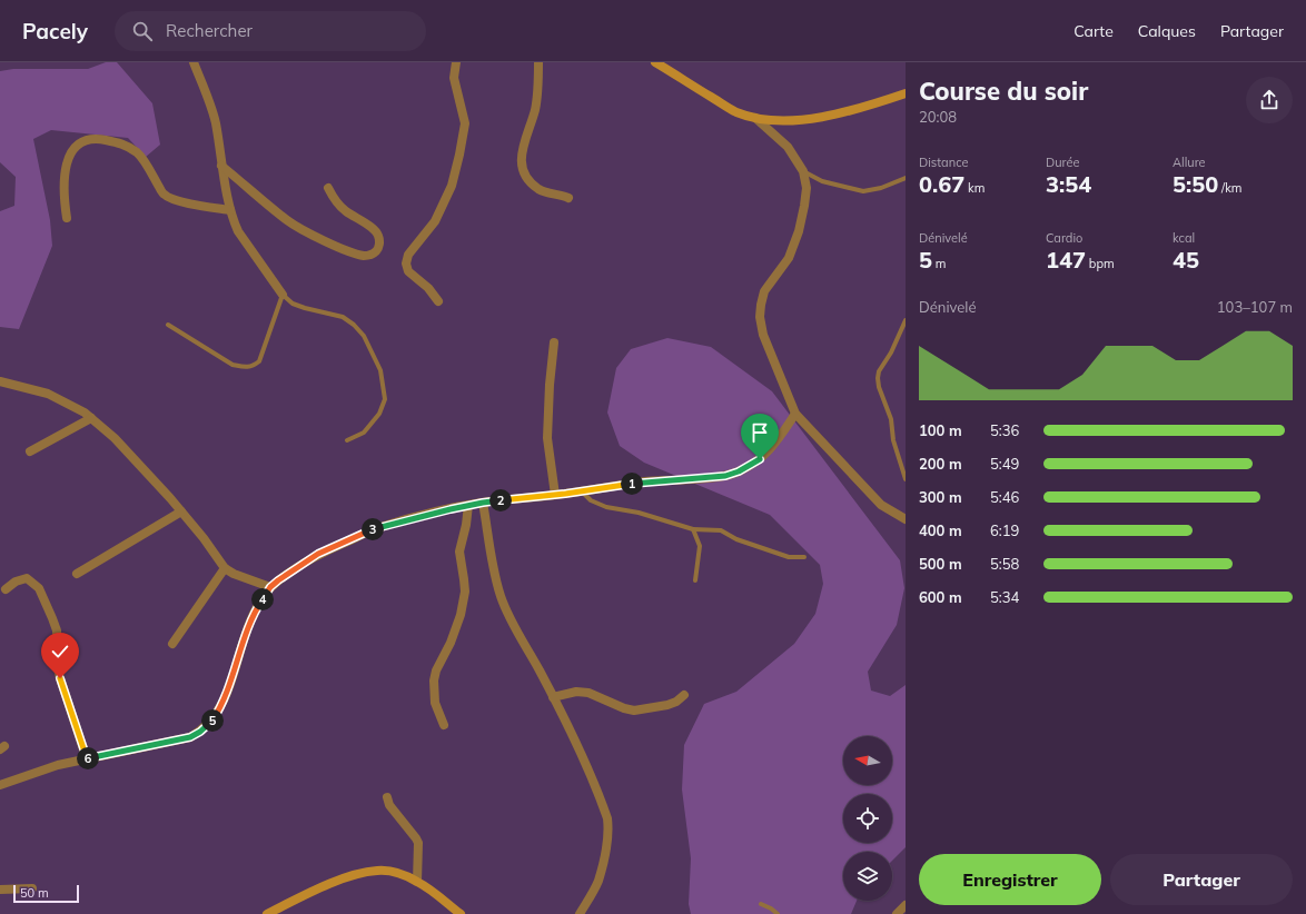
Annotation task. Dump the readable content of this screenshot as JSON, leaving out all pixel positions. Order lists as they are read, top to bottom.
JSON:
{
  "scale_bar": "50 m",
  "north": "left",
  "page": {
    "header": "Pacely",
    "search": "Rechercher",
    "nav": ["Carte", "Calques", "Partager"],
    "heading": ["Course du soir", "20:08"],
    "stats": [
      ["Distance", "0.67 km"],
      ["Durée", "3:54"],
      ["Allure", "5:50 /km"],
      ["Dénivelé", "5 m"],
      ["Cardio", "147 bpm"],
      ["kcal", "45"]
    ],
    "chart": ["Dénivelé", "103–107 m"],
    "list": [
      {
        "name": "100 m",
        "note": "5:36"
      },
      {
        "name": "200 m",
        "note": "5:49"
      },
      {
        "name": "300 m",
        "note": "5:46"
      },
      {
        "name": "400 m",
        "note": "6:19"
      },
      {
        "name": "500 m",
        "note": "5:58"
      },
      {
        "name": "600 m",
        "note": "5:34"
      }
    ],
    "pins": [
      "1",
      "2",
      "3",
      "4",
      "5",
      "6"
    ],
    "buttons": ["Enregistrer", "Partager"],
    "scale": "50 m"
  }
}
